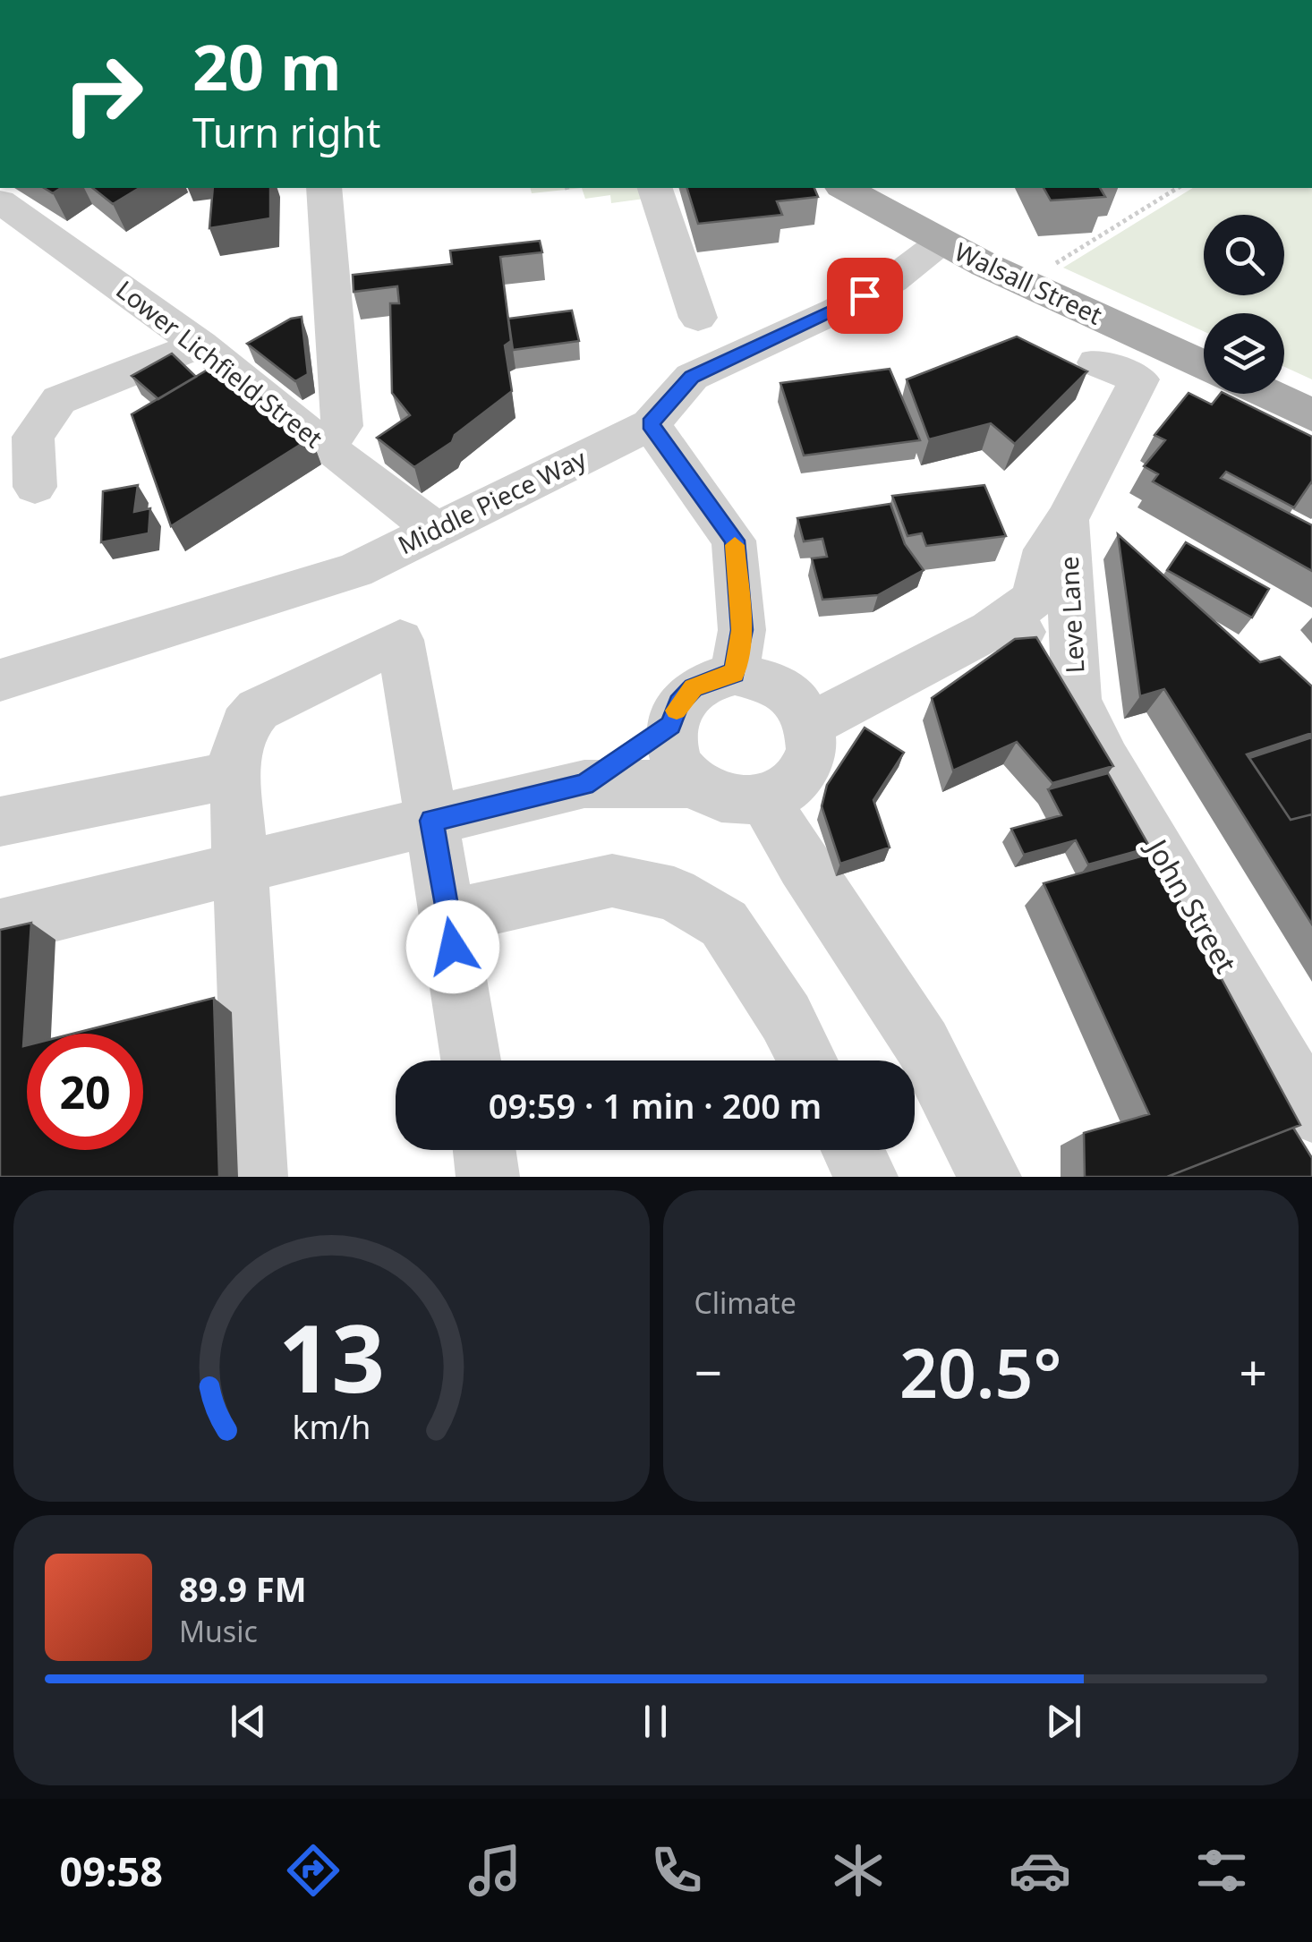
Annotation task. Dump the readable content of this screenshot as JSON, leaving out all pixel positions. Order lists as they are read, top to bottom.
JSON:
{
  "streets": {
    "main road": ["Walsall Street"],
    "street": [
      "Lower Lichfield Street",
      "Middle Piece Way",
      "Leve Lane",
      "John Street"
    ]
  },
  "crossings": [
    ["Walsall Street", "Middle Piece Way"],
    ["Lower Lichfield Street", "Middle Piece Way"],
    ["Leve Lane", "John Street"]
  ],
  "page": {
    "turn": ["20 m", "Turn right"],
    "limit": "20",
    "trip": "09:59 · 1 min · 200 m",
    "tile": "Climate",
    "heat": ["−", "20.5°", "+"],
    "song": ["89.9 FM", "Music"],
    "tabs": "09:58",
    "gauge": ["13", "km/h"]
  }
}
